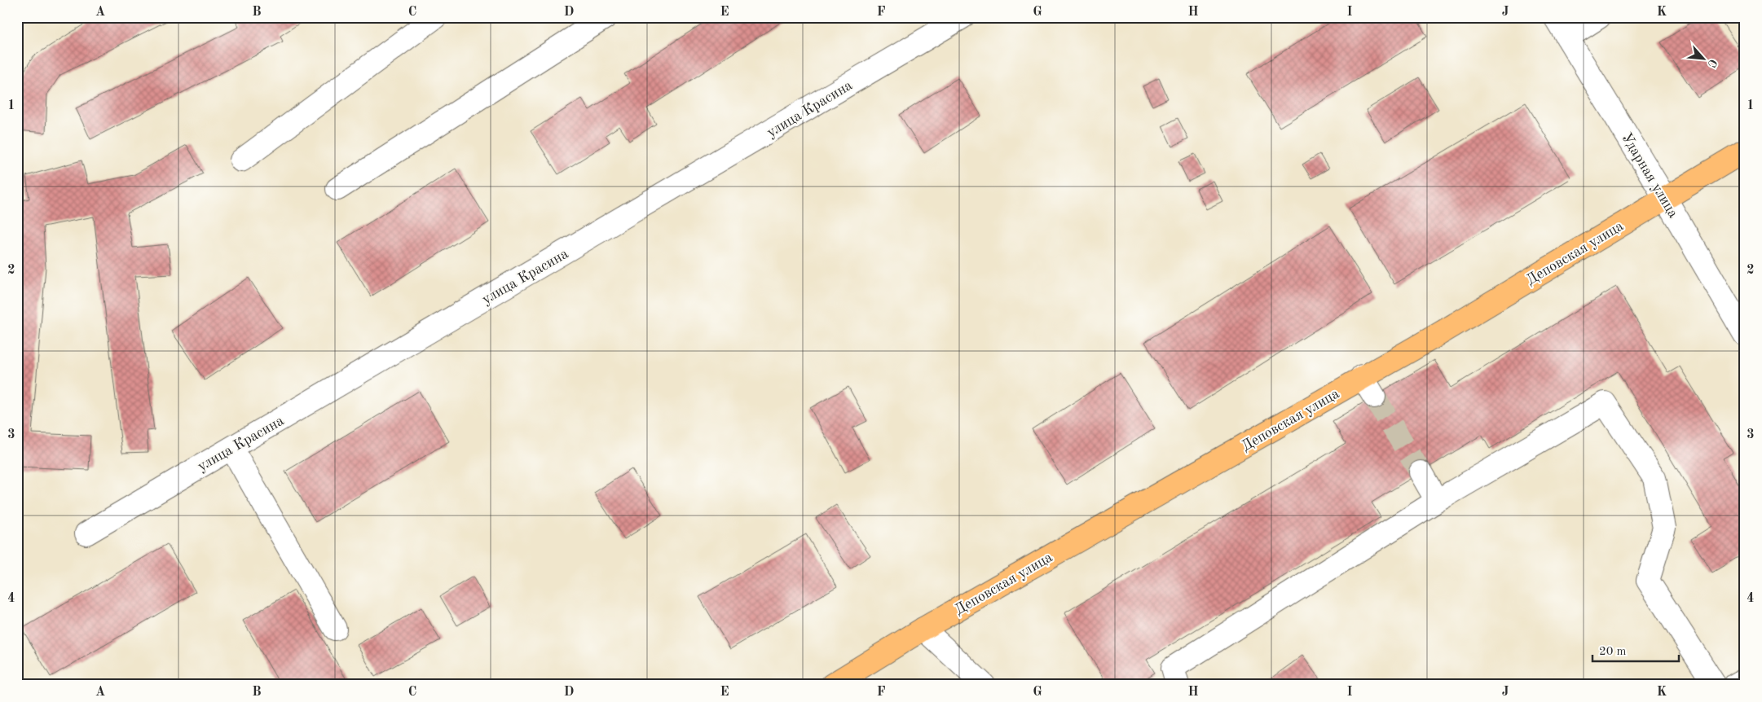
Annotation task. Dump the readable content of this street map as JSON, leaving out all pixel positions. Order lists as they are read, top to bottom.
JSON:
{
  "streets": {
    "main road": ["Деповская улица"],
    "street": ["улица Красина", "Ударная улица"]
  },
  "crossings": [
    ["Ударная улица", "Деповская улица"]
  ],
  "scale_bar": "20 m",
  "north": "bottom right",
  "grid": {
    "columns": [
      "A",
      "B",
      "C",
      "D",
      "E",
      "F",
      "G",
      "H",
      "I",
      "J",
      "K"
    ],
    "rows": [
      "1",
      "2",
      "3",
      "4"
    ]
  }
}
